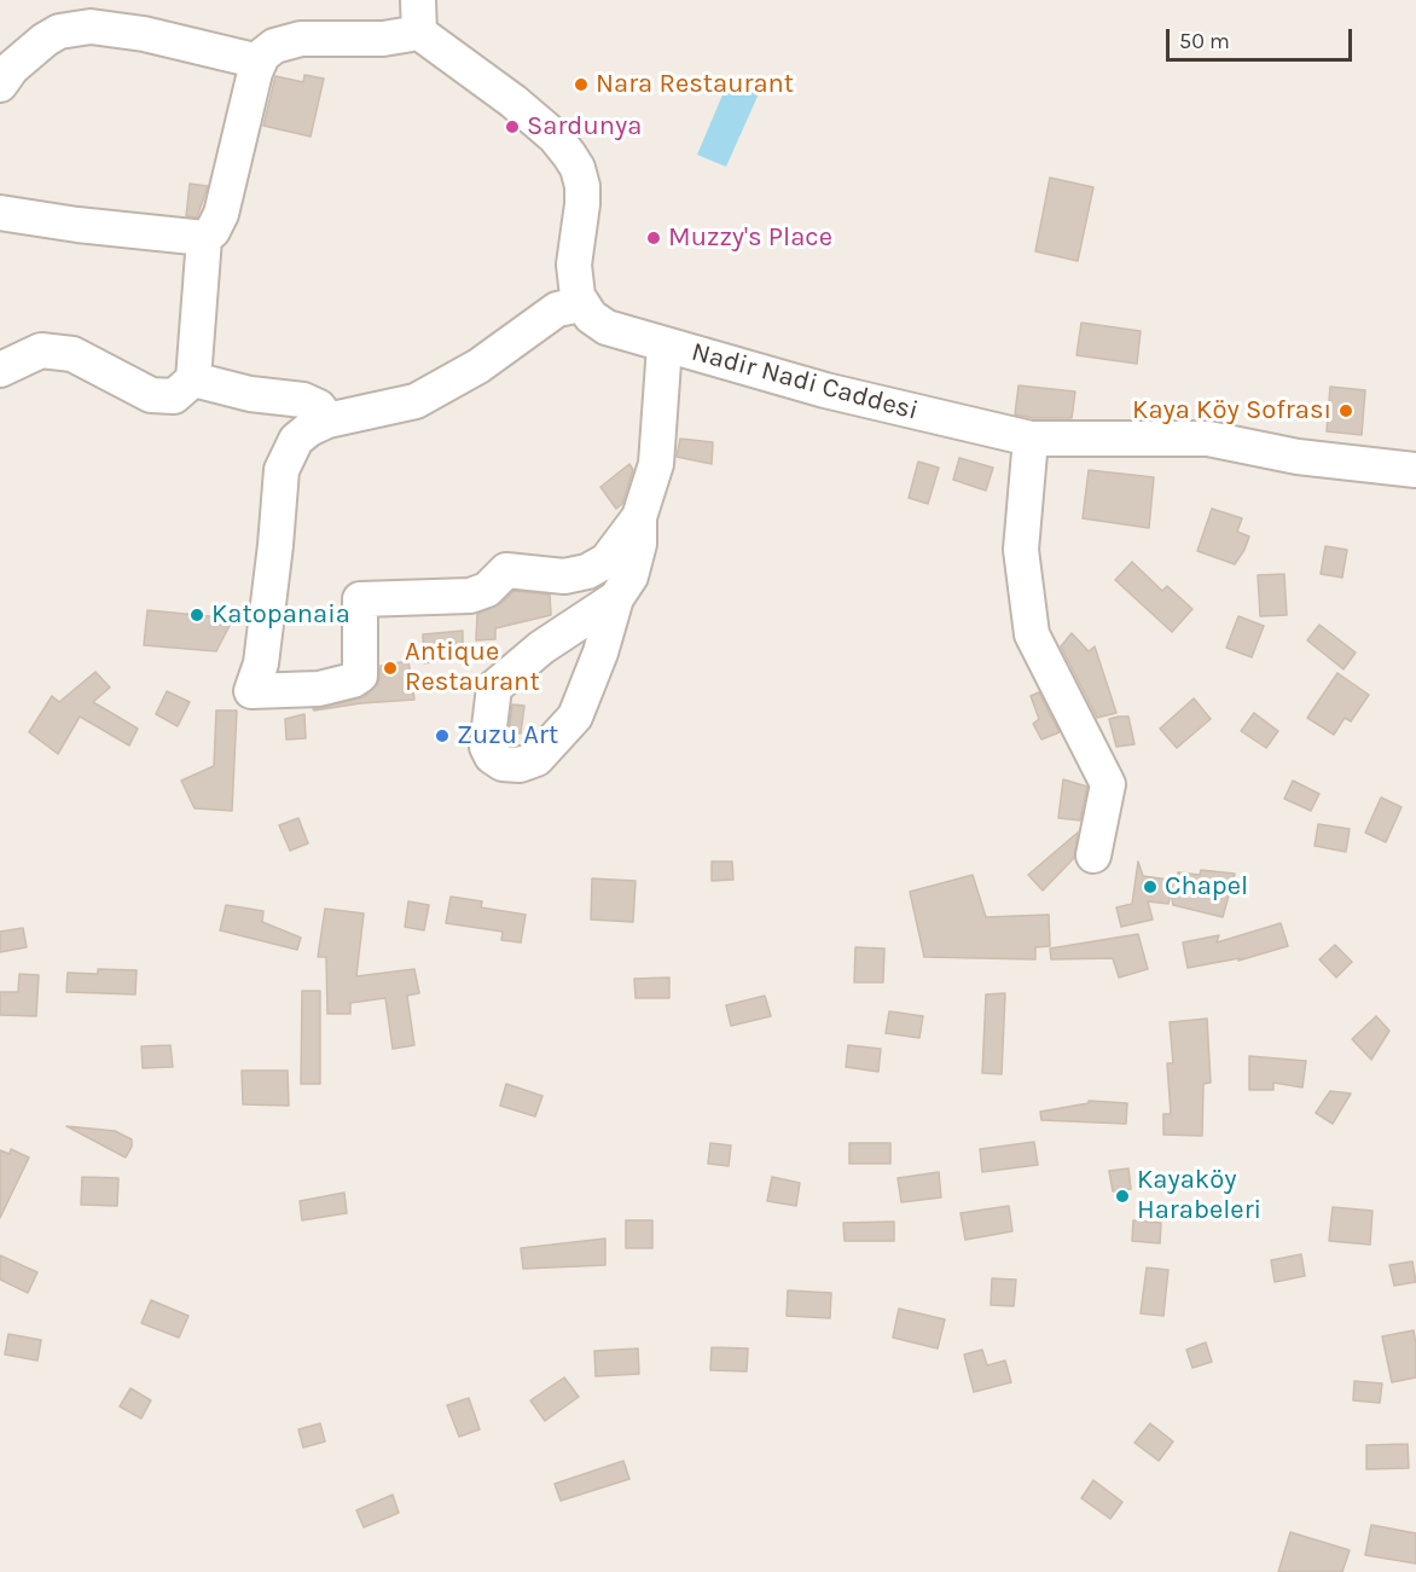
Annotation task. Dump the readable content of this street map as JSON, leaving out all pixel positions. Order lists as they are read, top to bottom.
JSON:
{
  "streets": {
    "street": ["Nadir Nadi Caddesi"]
  },
  "places": [
    "Nara Restaurant",
    "Sardunya",
    "Muzzy's Place",
    "Kaya Köy Sofrası",
    "Katopanaia",
    "Antique Restaurant",
    "Zuzu Art",
    "Chapel",
    "Kayaköy Harabeleri"
  ],
  "scale_bar": "50 m"
}
